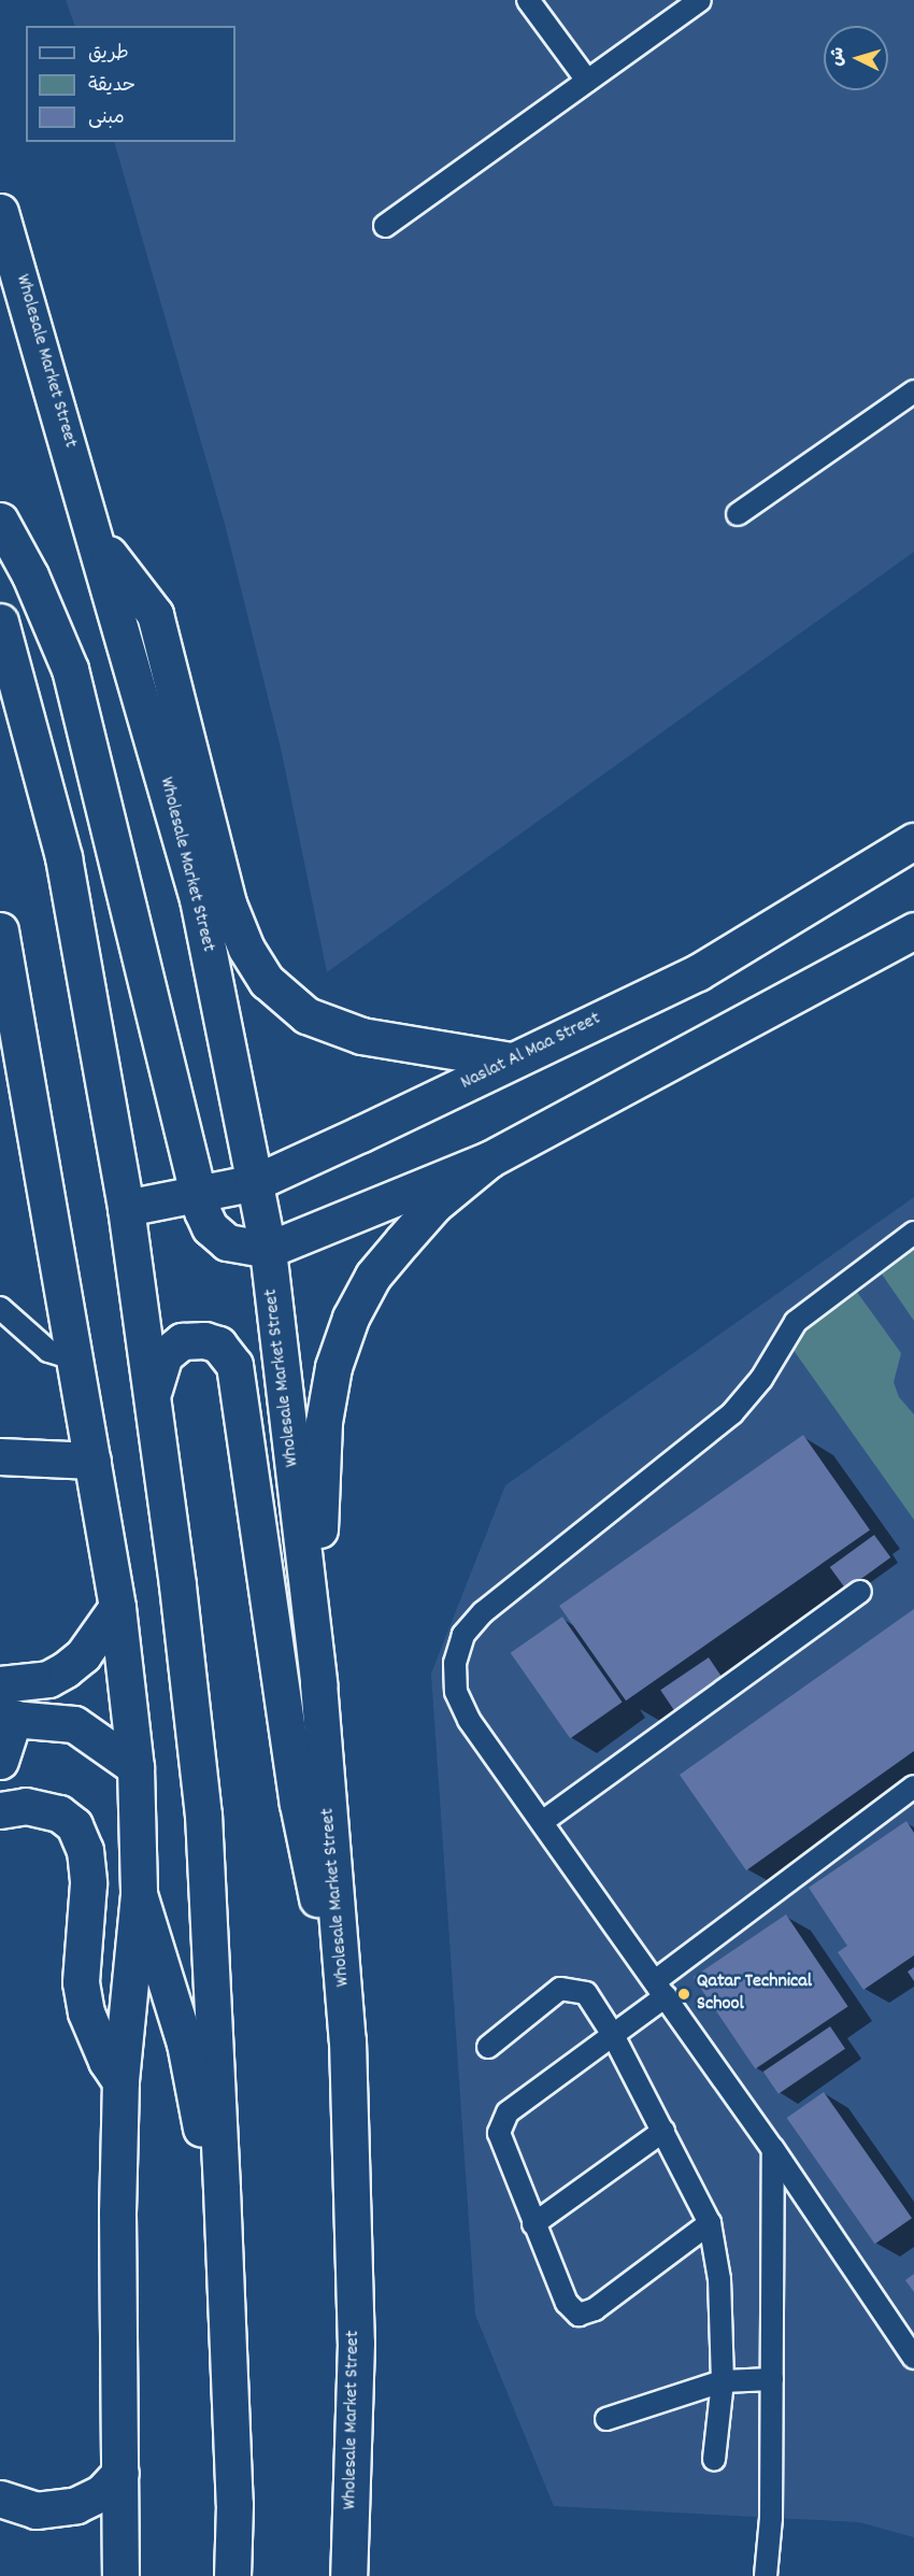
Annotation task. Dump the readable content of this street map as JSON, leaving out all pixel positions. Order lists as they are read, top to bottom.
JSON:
{
  "streets": {
    "main road": ["Wholesale Market Street", "Naslat Al Maa Street"]
  },
  "crossings": [
    ["Wholesale Market Street", "Naslat Al Maa Street"]
  ],
  "places": ["Qatar Technical School"],
  "legend": ["طريق", "حديقة", "مبنى"],
  "north": "left"
}
